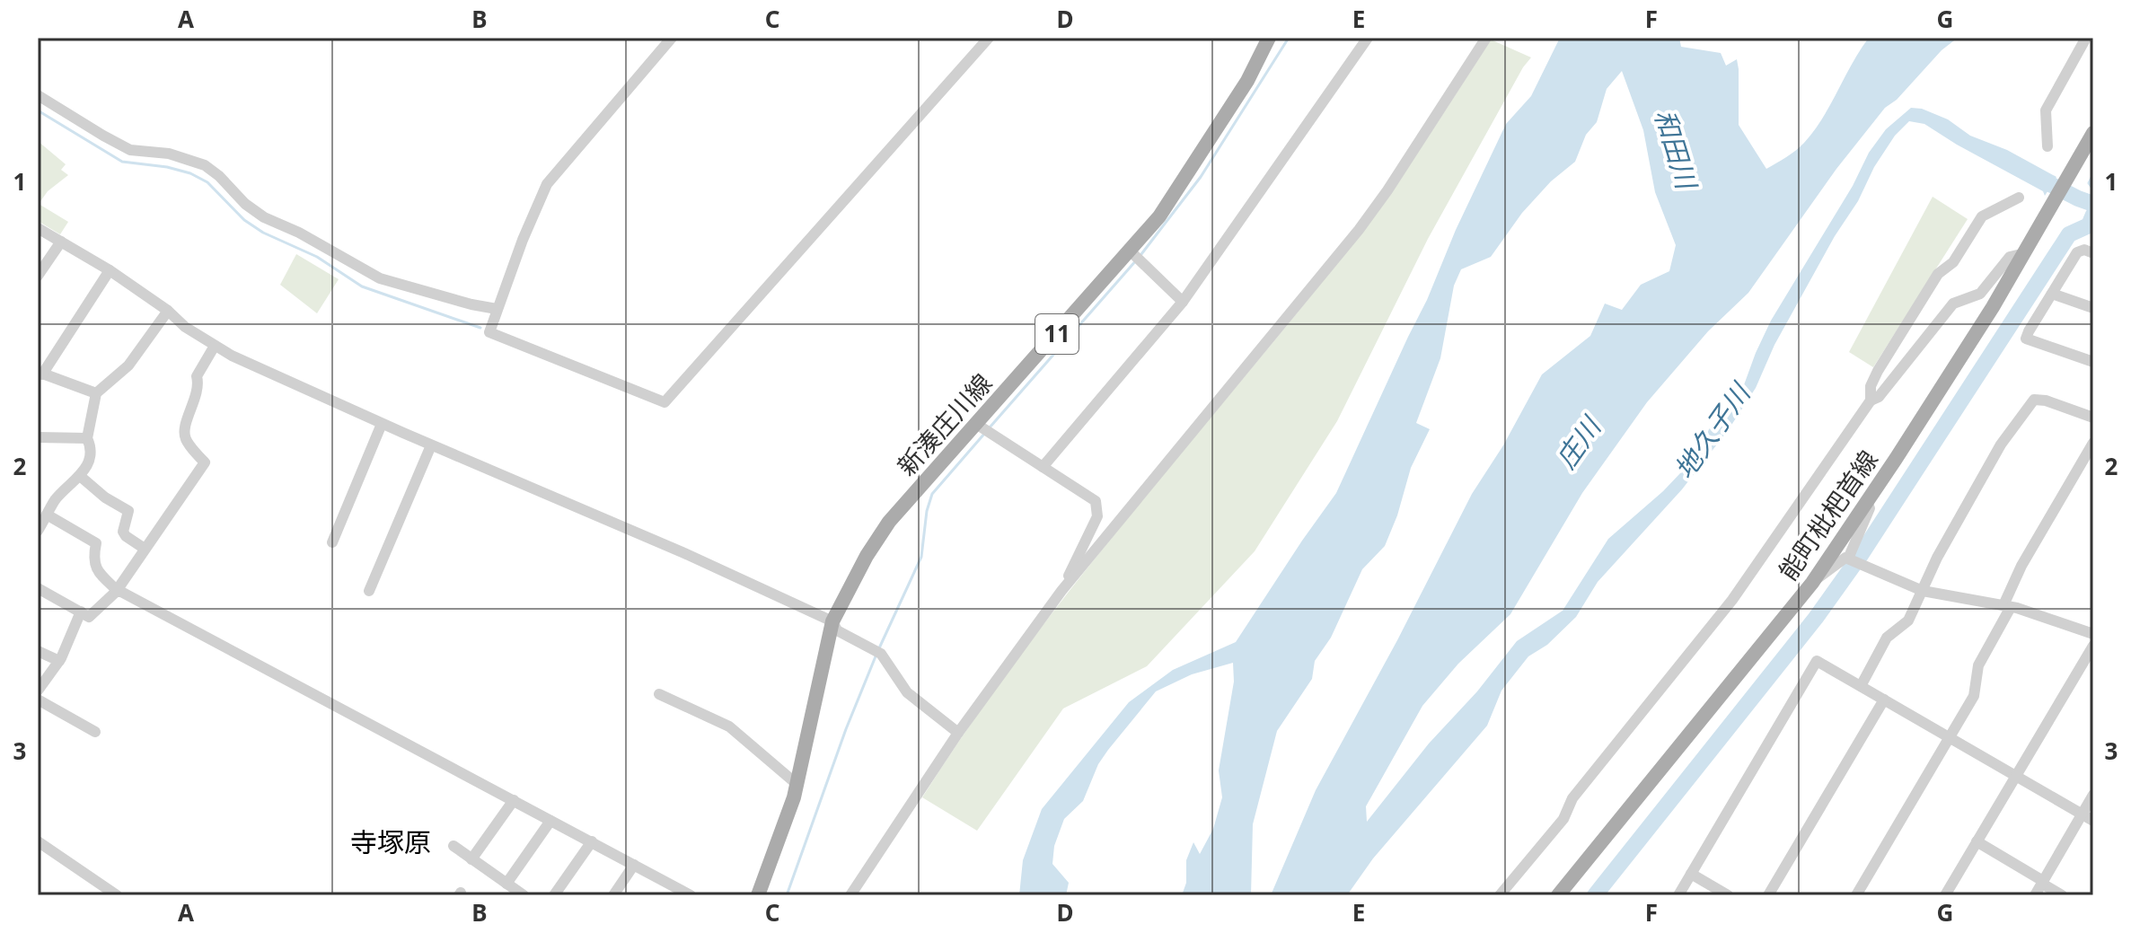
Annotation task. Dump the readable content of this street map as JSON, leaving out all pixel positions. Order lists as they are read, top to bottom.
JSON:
{
  "streets": {
    "main road": ["11", "新湊庄川線", "能町枇杷首線"]
  },
  "districts": ["寺塚原"],
  "water": ["和田川", "地久子川", "庄川"],
  "grid": {
    "columns": [
      "A",
      "B",
      "C",
      "D",
      "E",
      "F",
      "G"
    ],
    "rows": ["1", "2", "3"]
  }
}
